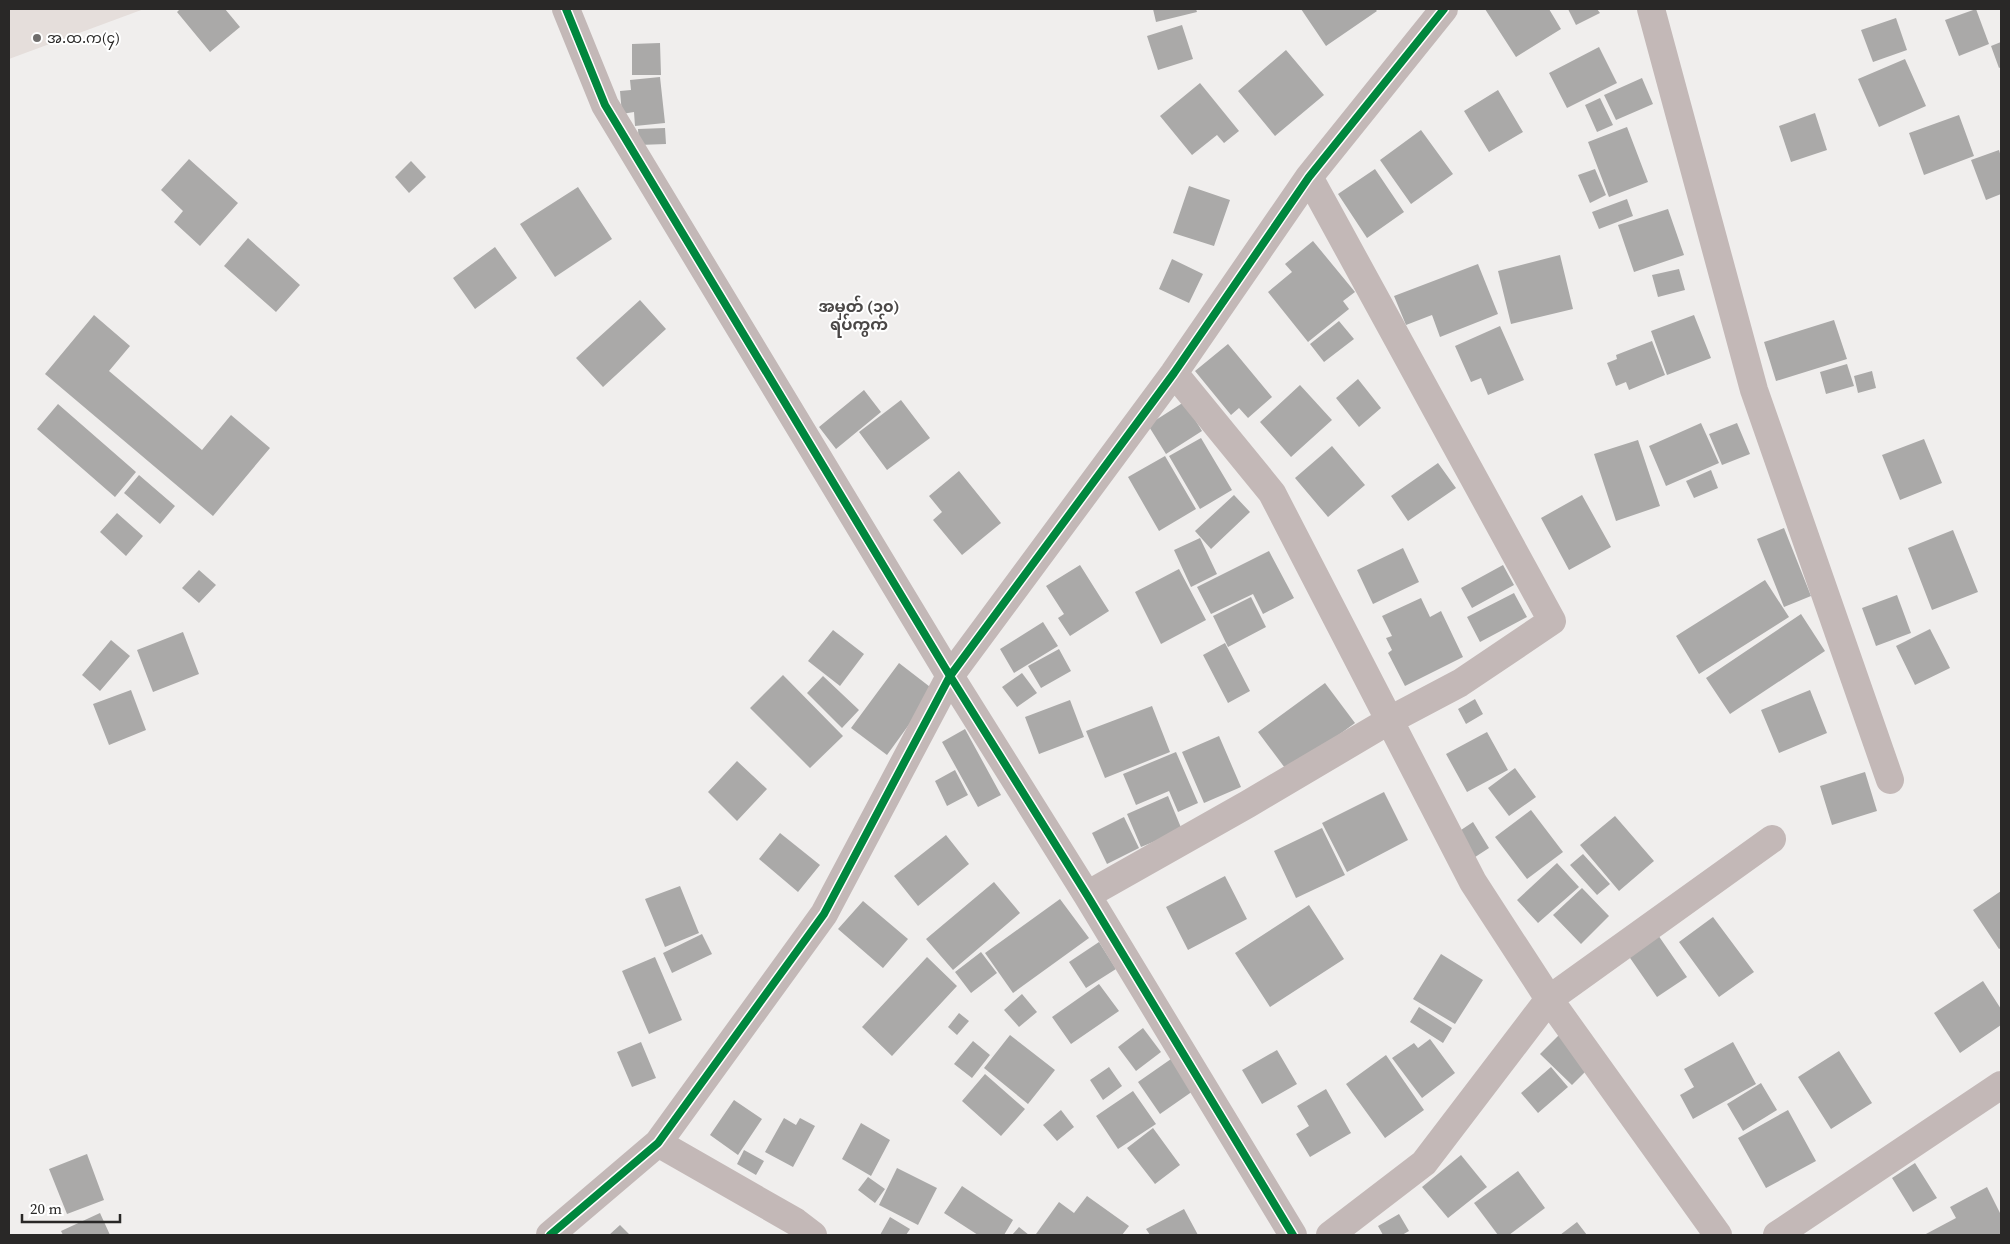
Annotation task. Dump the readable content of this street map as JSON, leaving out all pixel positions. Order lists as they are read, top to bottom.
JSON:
{
  "districts": ["အမှတ် (၁၀) ရပ်ကွက်"],
  "places": ["အ.ထ.က(၄)"],
  "scale_bar": "20 m"
}
